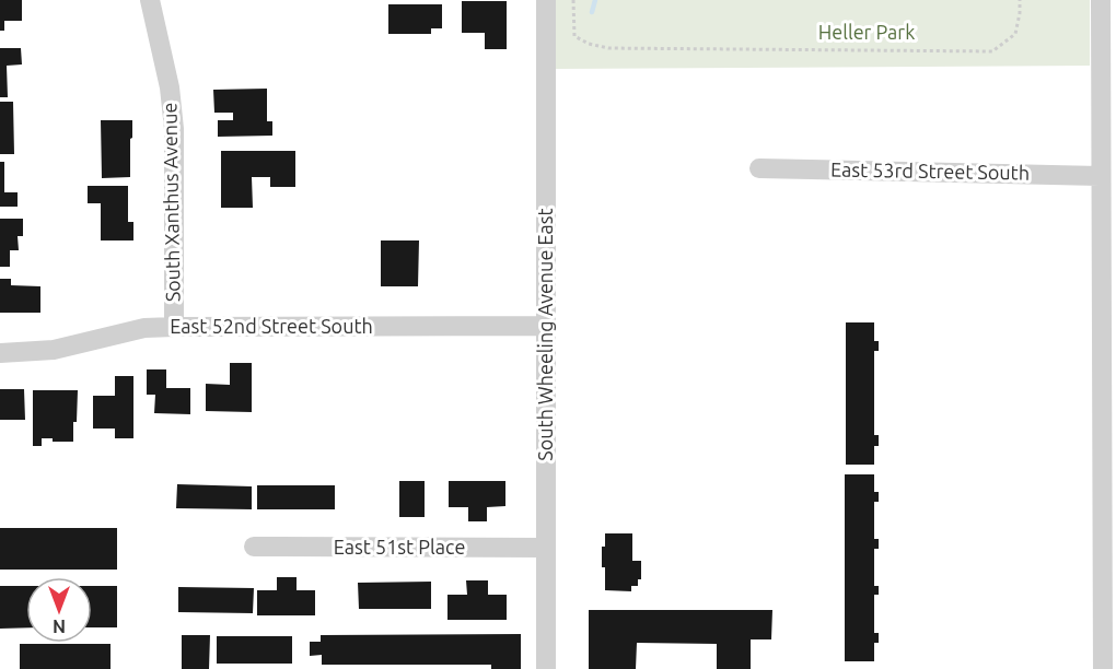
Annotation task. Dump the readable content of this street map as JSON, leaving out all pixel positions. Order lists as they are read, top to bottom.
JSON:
{
  "streets": {
    "street": [
      "East 53rd Street South",
      "South Xanthus Avenue",
      "East 52nd Street South",
      "South Wheeling Avenue East",
      "East 51st Place"
    ]
  },
  "crossings": [
    ["South Xanthus Avenue", "East 52nd Street South"],
    ["East 52nd Street South", "South Wheeling Avenue East"],
    ["South Wheeling Avenue East", "East 51st Place"]
  ],
  "parks": ["Heller Park"],
  "north": "bottom"
}
